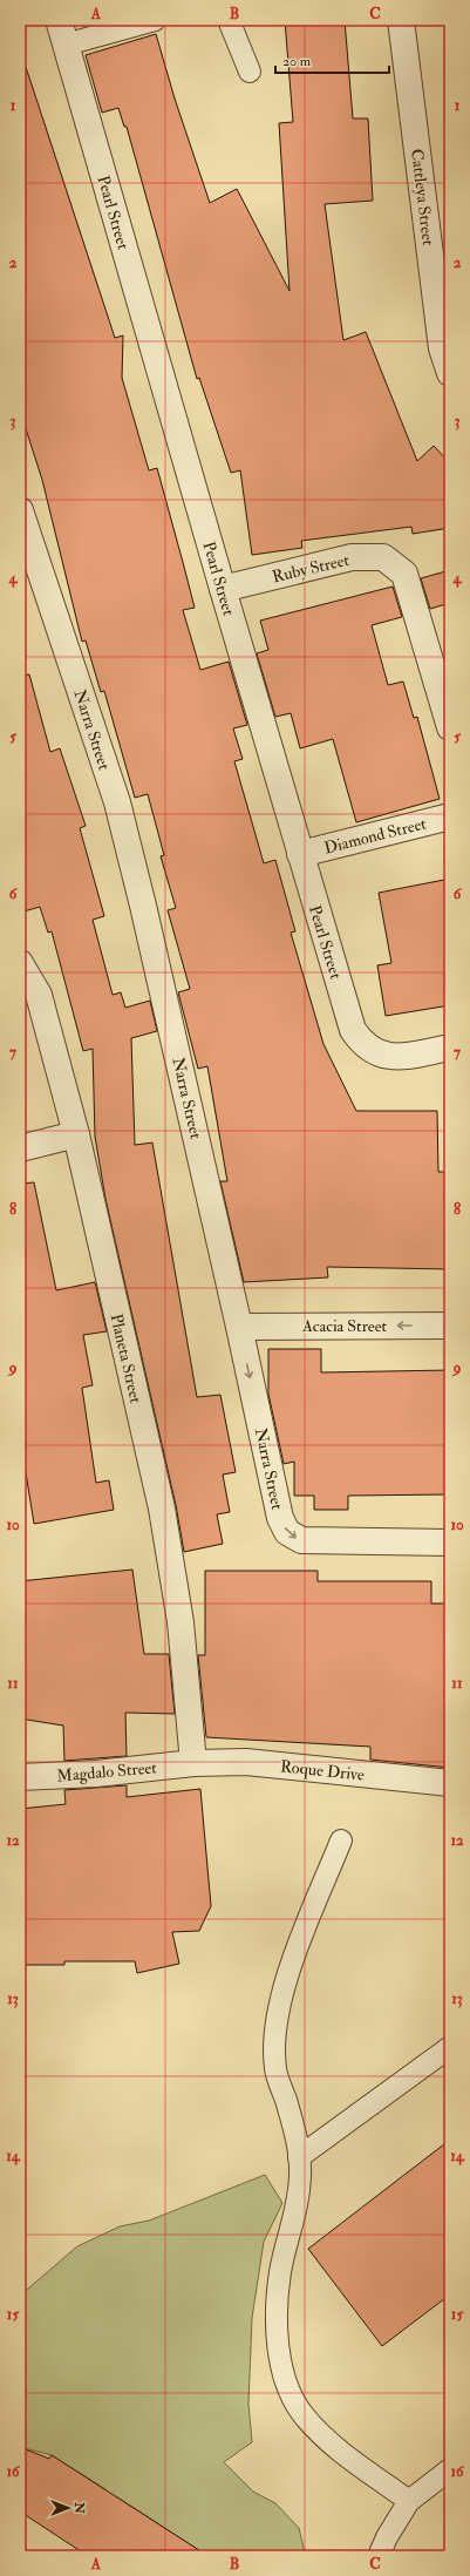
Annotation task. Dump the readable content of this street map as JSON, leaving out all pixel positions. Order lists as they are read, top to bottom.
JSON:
{
  "streets": {
    "street": [
      "Cattleya Street",
      "Pearl Street",
      "Ruby Street",
      "Narra Street",
      "Diamond Street",
      "Acacia Street",
      "Planeta Street",
      "Roque Drive",
      "Magdalo Street"
    ]
  },
  "crossings": [
    ["Pearl Street", "Ruby Street"],
    ["Pearl Street", "Diamond Street"],
    ["Narra Street", "Acacia Street"],
    ["Planeta Street", "Roque Drive"],
    ["Planeta Street", "Magdalo Street"],
    ["Roque Drive", "Magdalo Street"]
  ],
  "one_way": ["Acacia Street"],
  "scale_bar": "20 m",
  "north": "right",
  "grid": {
    "columns": ["A", "B", "C"],
    "rows": [
      "1",
      "2",
      "3",
      "4",
      "5",
      "6",
      "7",
      "8",
      "9",
      "10",
      "11",
      "12",
      "13",
      "14",
      "15",
      "16"
    ]
  }
}
